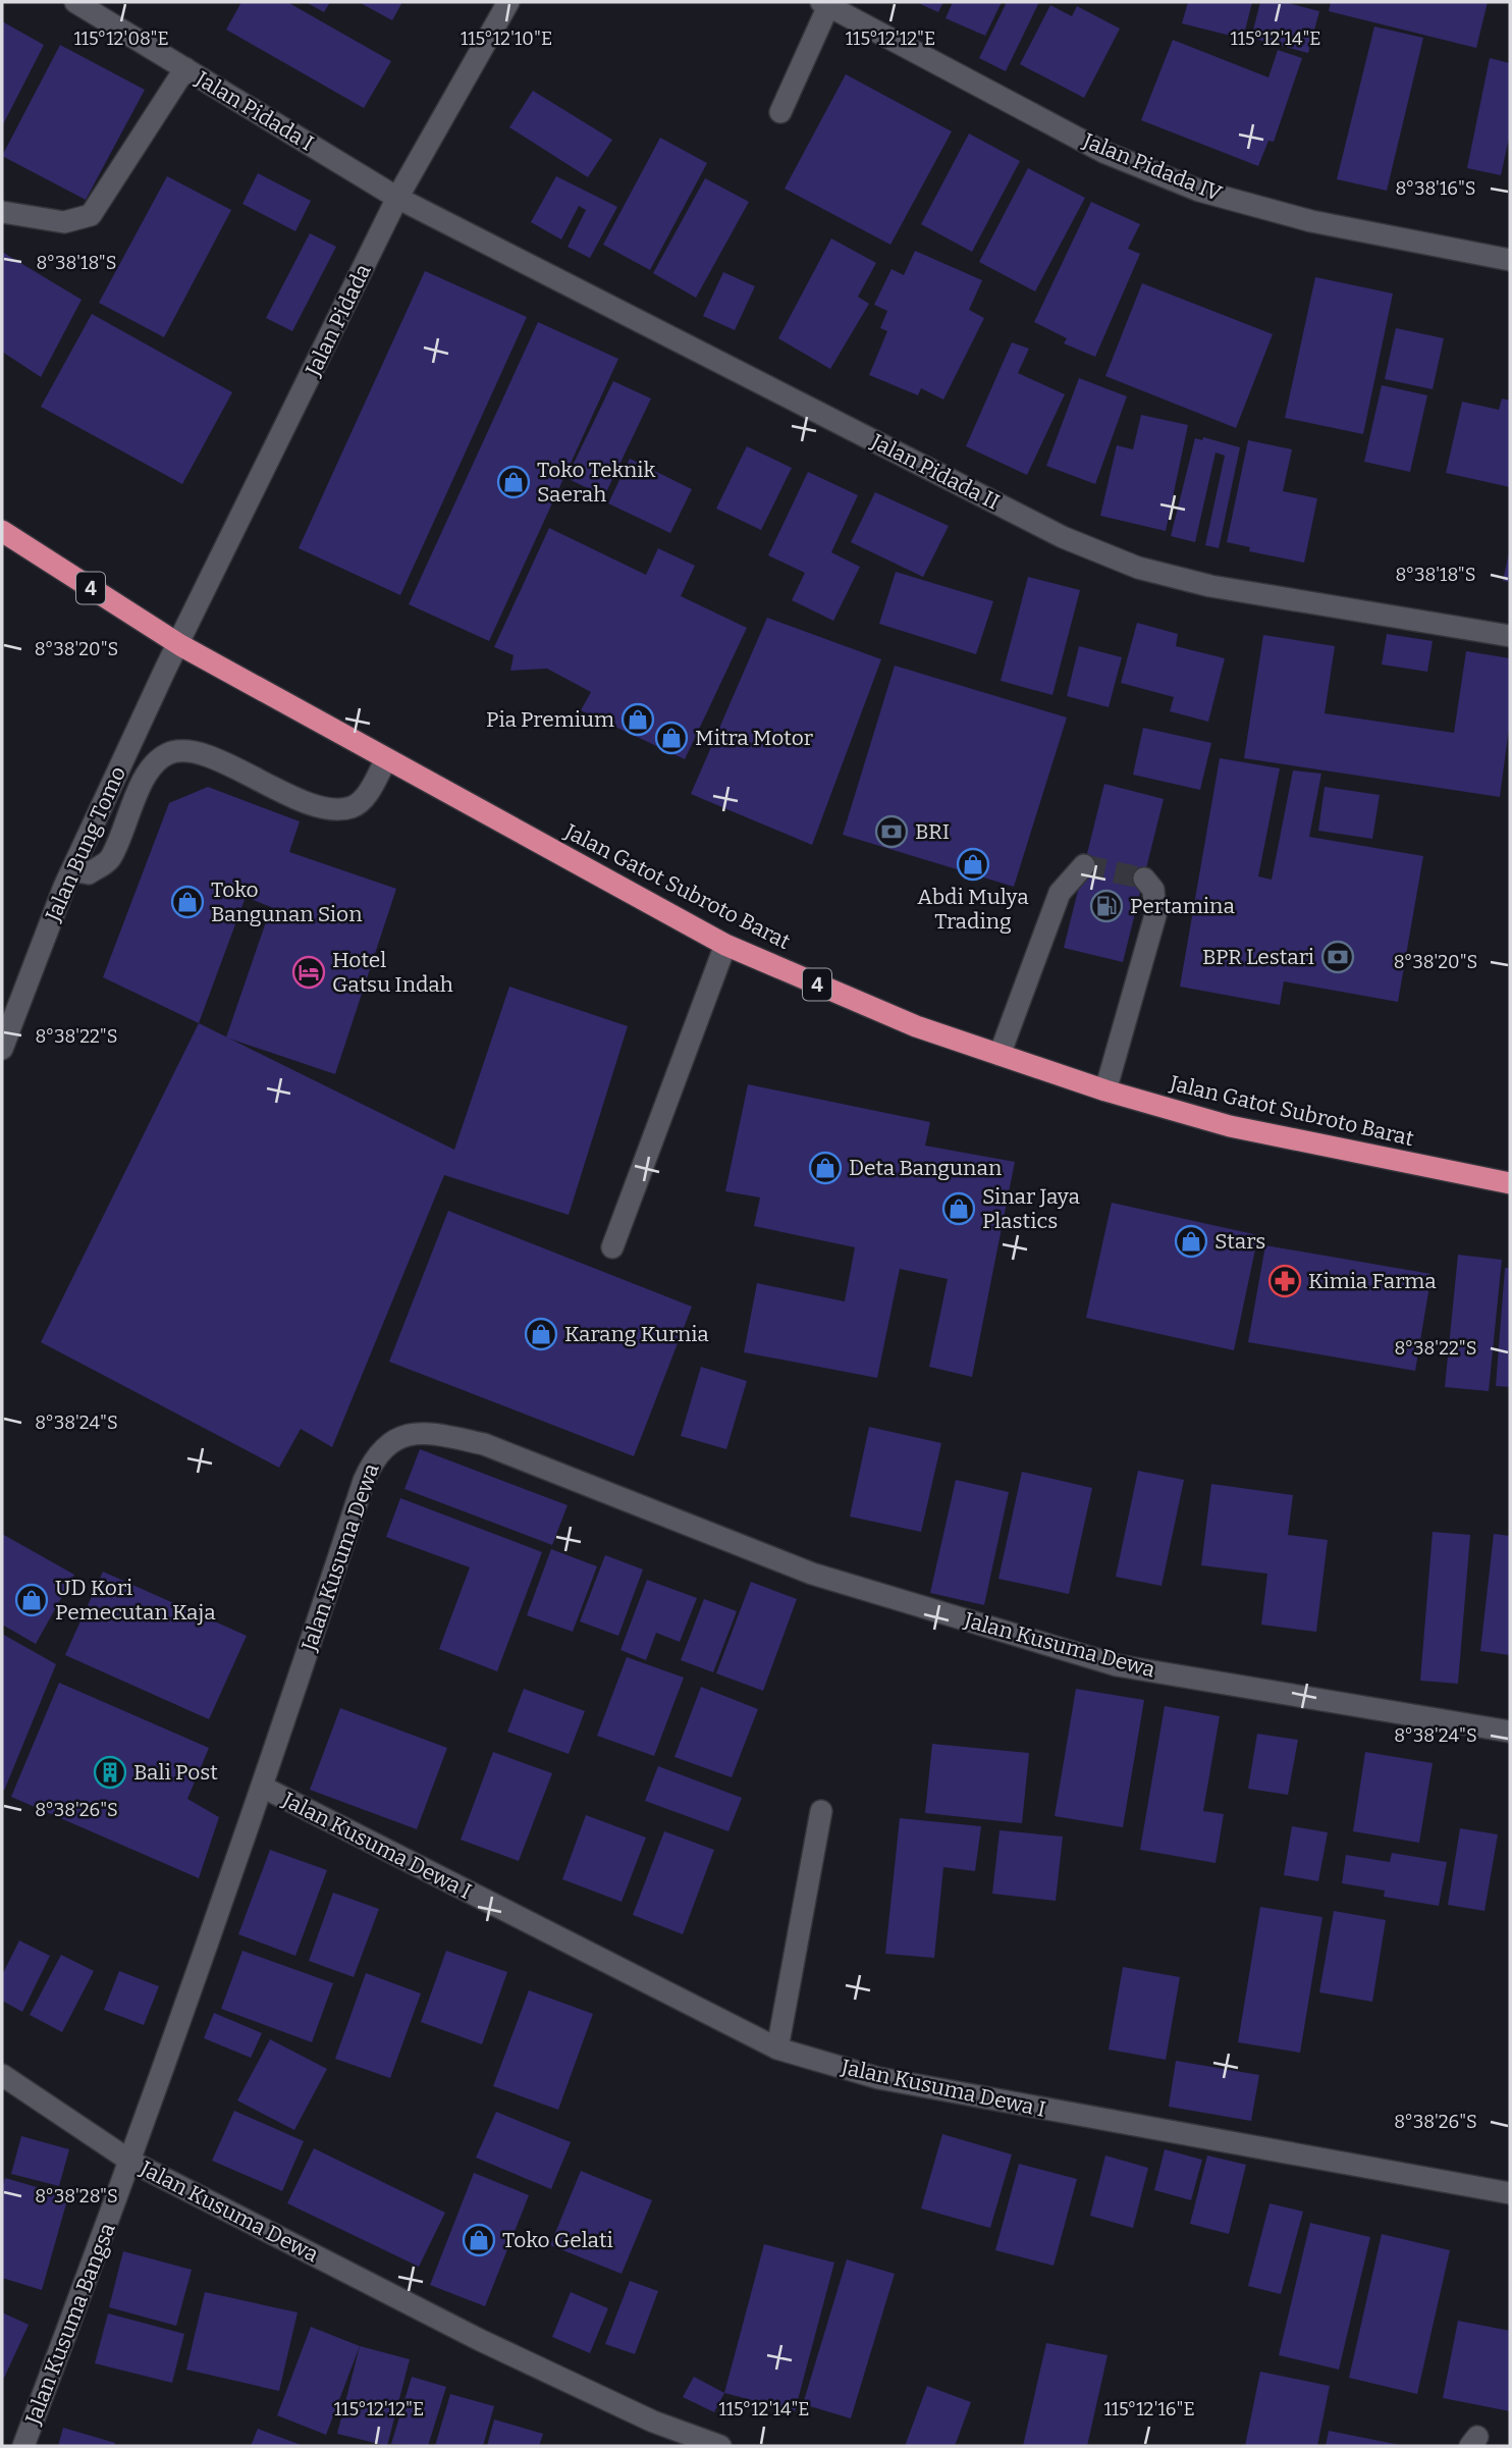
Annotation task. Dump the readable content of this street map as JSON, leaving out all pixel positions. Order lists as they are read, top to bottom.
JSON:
{
  "streets": {
    "highway": ["4", "Jalan Gatot Subroto Barat"],
    "street": [
      "Jalan Pidada I",
      "Jalan Pidada IV",
      "Jalan Pidada",
      "Jalan Pidada II",
      "Jalan Bung Tomo",
      "Jalan Kusuma Dewa",
      "Jalan Kusuma Dewa I",
      "Jalan Kusuma Bangsa"
    ]
  },
  "crossings": [
    ["Jalan Pidada I", "Jalan Pidada"],
    ["Jalan Pidada I", "Jalan Pidada II"],
    ["Jalan Pidada", "Jalan Pidada II"],
    ["Jalan Pidada", "Jalan Bung Tomo"],
    ["Jalan Pidada", "Jalan Gatot Subroto Barat"],
    ["Jalan Bung Tomo", "Jalan Gatot Subroto Barat"],
    ["Jalan Kusuma Dewa", "Jalan Kusuma Dewa I"],
    ["Jalan Kusuma Dewa", "Jalan Kusuma Bangsa"]
  ],
  "places": {
    "shop": [
      "Toko Teknik Saerah",
      "Pia Premium",
      "Mitra Motor",
      "Abdi Mulya Trading",
      "Toko Bangunan Sion",
      "Deta Bangunan",
      "Sinar Jaya Plastics",
      "Stars",
      "Karang Kurnia",
      "UD Kori Pemecutan Kaja",
      "Toko Gelati"
    ],
    "bank": ["BRI", "BPR Lestari"],
    "fuel station": ["Pertamina"],
    "hotel": ["Hotel Gatsu Indah"],
    "pharmacy": ["Kimia Farma"],
    "building": ["Bali Post"]
  },
  "coordinates": [
    "115°12'08\"E",
    "115°12'10\"E",
    "115°12'12\"E",
    "115°12'14\"E",
    "8°38'16\"S",
    "8°38'18\"S",
    "8°38'20\"S",
    "8°38'22\"S",
    "8°38'24\"S",
    "8°38'26\"S",
    "8°38'28\"S",
    "115°12'16\"E"
  ]
}
